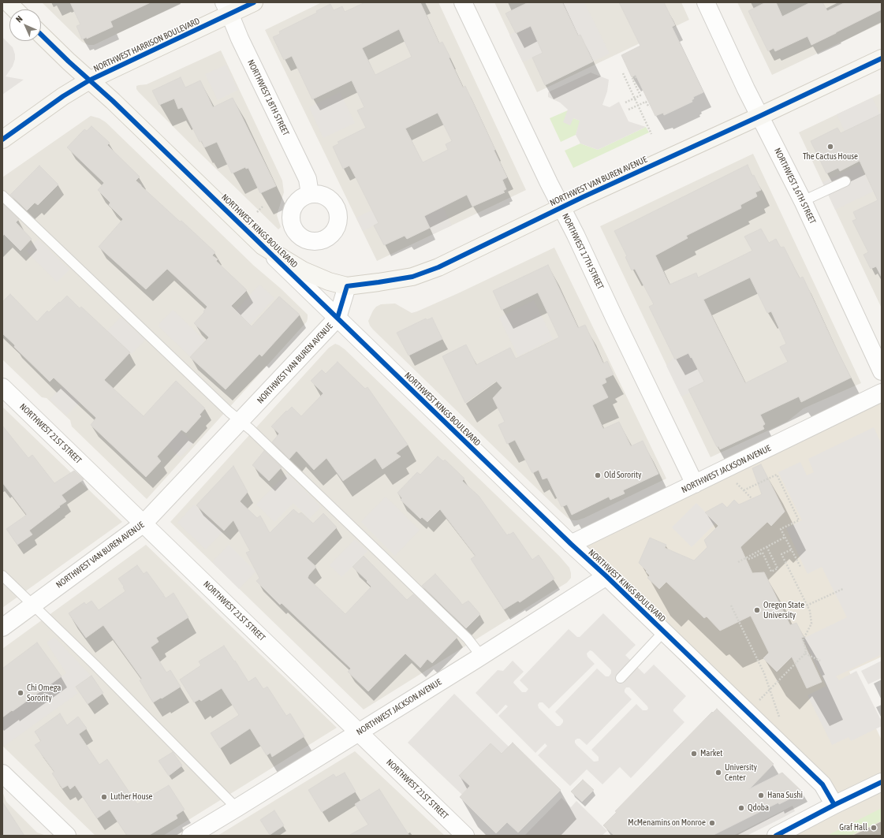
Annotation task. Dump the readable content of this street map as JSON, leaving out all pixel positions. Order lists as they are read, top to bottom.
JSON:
{
  "streets": {
    "main road": ["NORTHWEST HARRISON BOULEVARD", "NORTHWEST VAN BUREN AVENUE", "NORTHWEST KINGS BOULEVARD"],
    "street": [
      "NORTHWEST 18TH STREET",
      "NORTHWEST 16TH STREET",
      "NORTHWEST 17TH STREET",
      "NORTHWEST 21ST STREET",
      "NORTHWEST JACKSON AVENUE"
    ]
  },
  "crossings": [
    ["NORTHWEST HARRISON BOULEVARD", "NORTHWEST 18TH STREET"],
    ["NORTHWEST HARRISON BOULEVARD", "NORTHWEST KINGS BOULEVARD"],
    ["NORTHWEST VAN BUREN AVENUE", "NORTHWEST 16TH STREET"],
    ["NORTHWEST VAN BUREN AVENUE", "NORTHWEST KINGS BOULEVARD"],
    ["NORTHWEST VAN BUREN AVENUE", "NORTHWEST 17TH STREET"],
    ["NORTHWEST VAN BUREN AVENUE", "NORTHWEST 21ST STREET"],
    ["NORTHWEST KINGS BOULEVARD", "NORTHWEST JACKSON AVENUE"],
    ["NORTHWEST 17TH STREET", "NORTHWEST JACKSON AVENUE"],
    ["NORTHWEST 21ST STREET", "NORTHWEST JACKSON AVENUE"]
  ],
  "places": [
    "The Cactus House",
    "Old Sorority",
    "Oregon State University",
    "Chi Omega Sorority",
    "Market",
    "University Center",
    "Hana Sushi",
    "Luther House",
    "Qdoba",
    "McMenamins on Monroe",
    "Graf Hall"
  ],
  "north": "top left"
}
